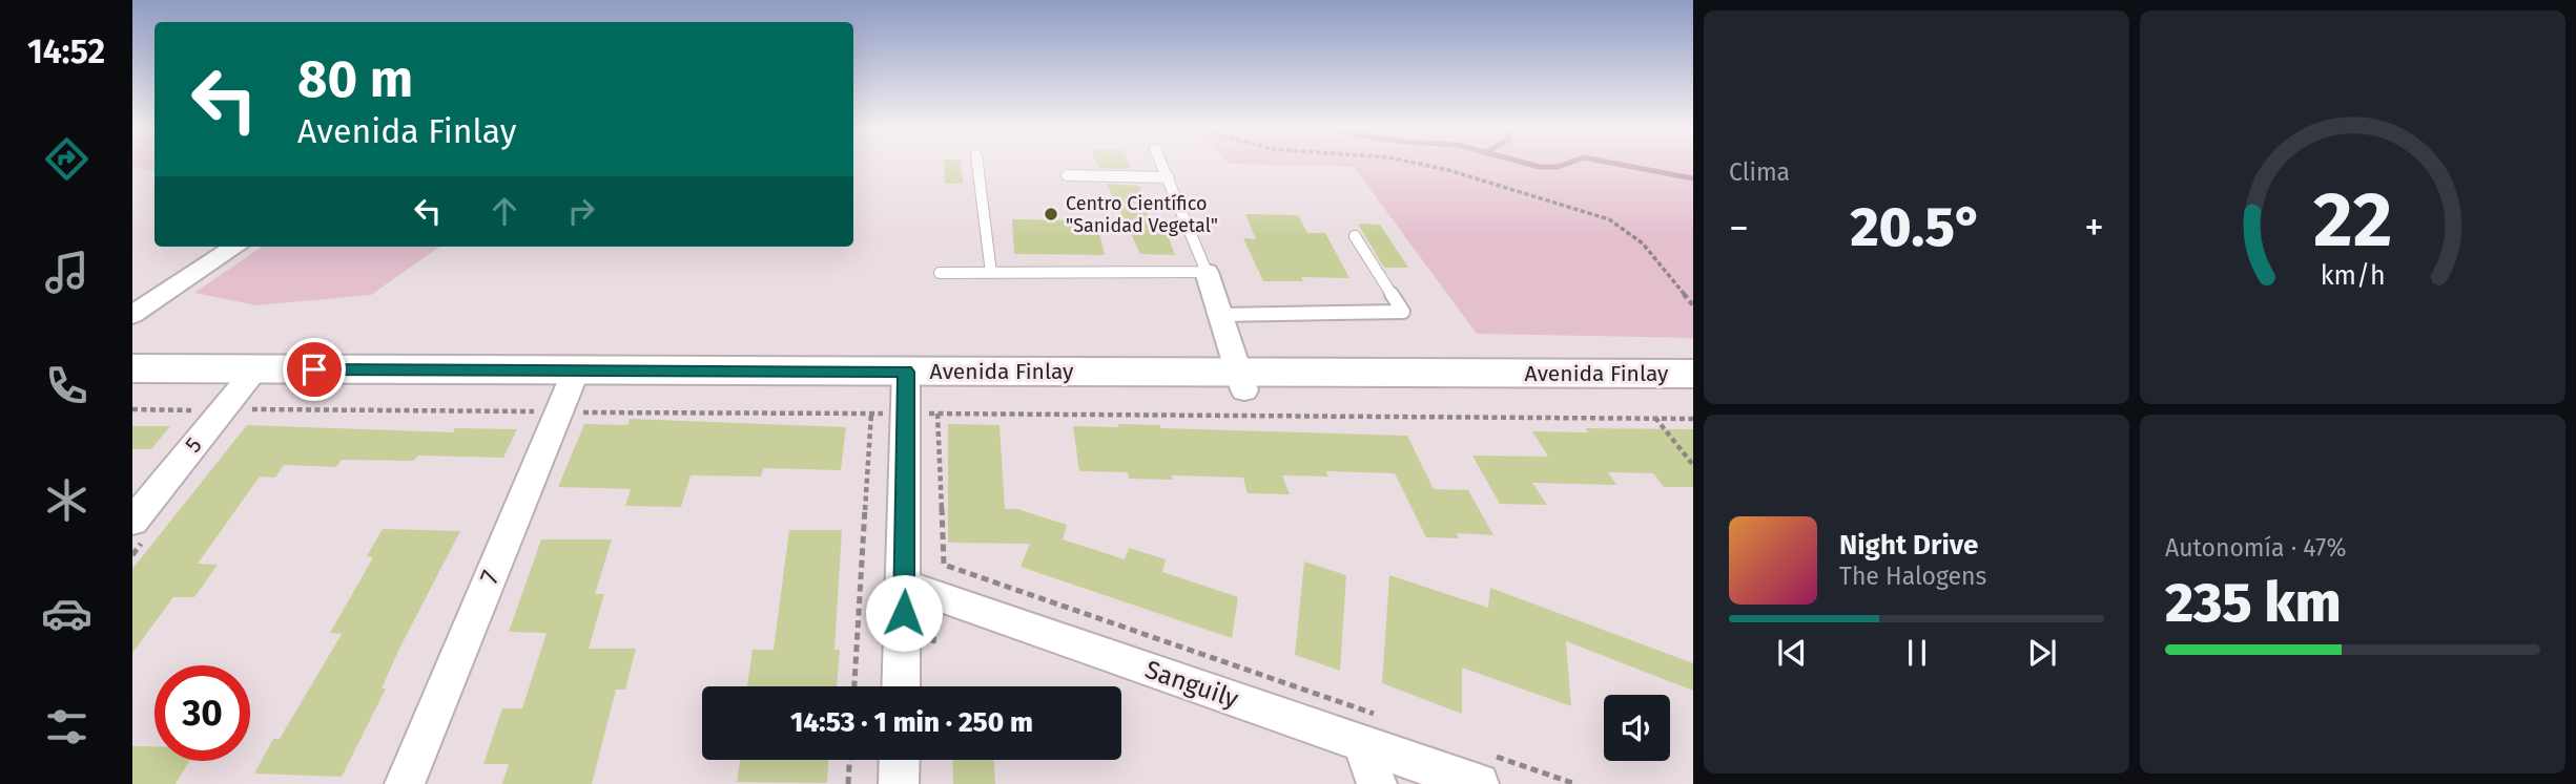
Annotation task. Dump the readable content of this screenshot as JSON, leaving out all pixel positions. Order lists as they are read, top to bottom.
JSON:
{
  "streets": {
    "main road": ["Avenida Finlay"],
    "street": ["5", "7", "Sanguily"]
  },
  "crossings": [
    ["Avenida Finlay", "5"],
    ["Avenida Finlay", "7"]
  ],
  "places": ["Centro Científico \"Sanidad Vegetal\""],
  "page": {
    "tabs": "14:52",
    "tile": [
      "Clima",
      ["Autonomía · 47%", "235 km"]
    ],
    "turn": ["80 m", "Avenida Finlay"],
    "heat": ["−", "20.5°", "+"],
    "song": ["Night Drive", "The Halogens"],
    "limit": "30",
    "trip": "14:53 · 1 min · 250 m",
    "gauge": ["22", "km/h"]
  }
}
